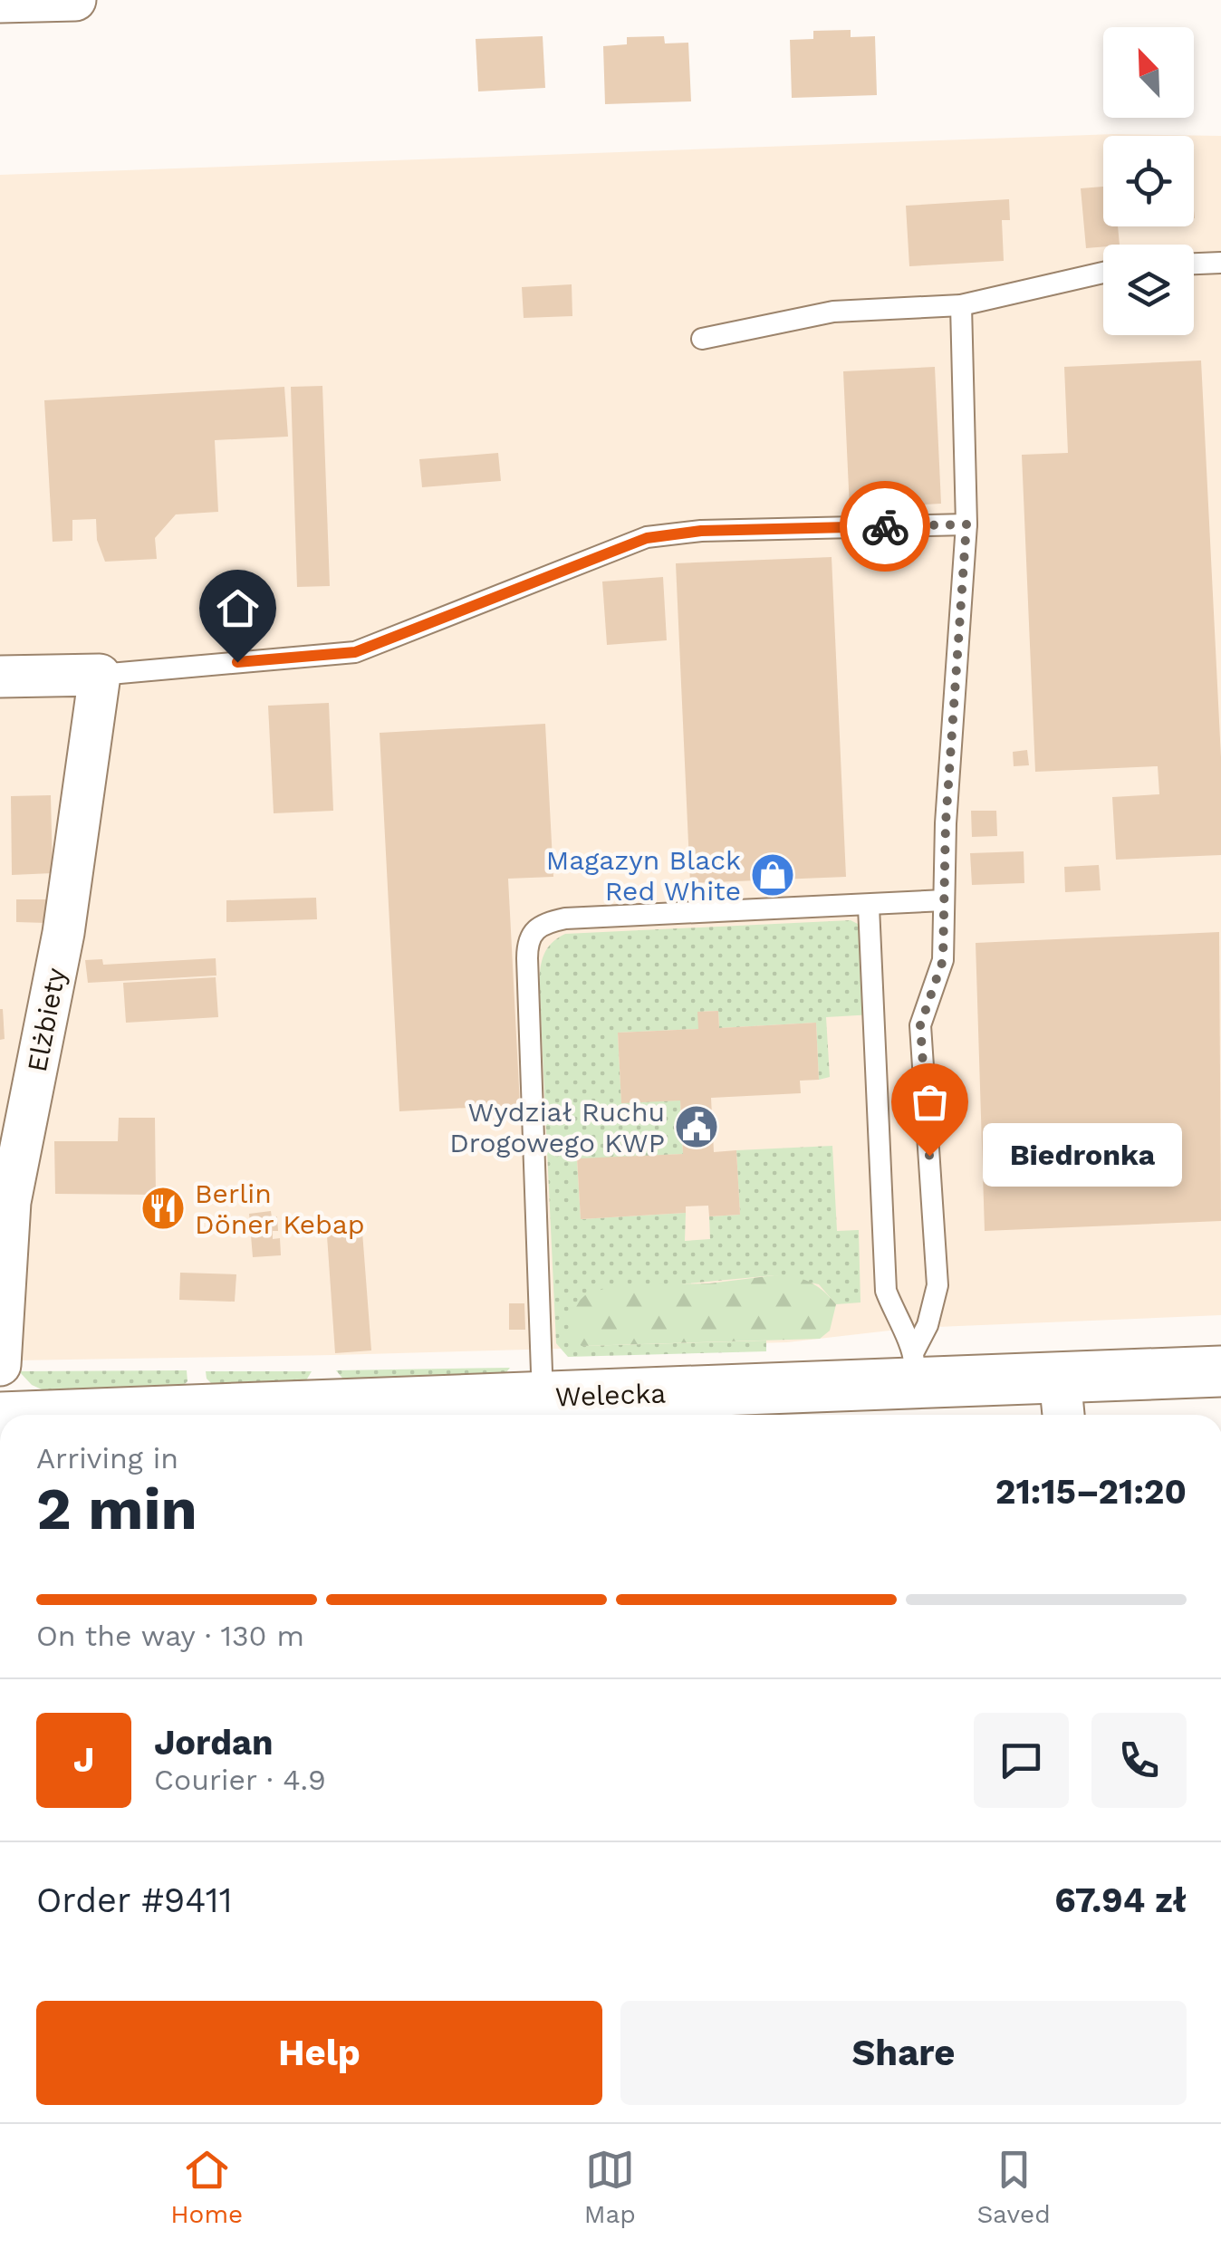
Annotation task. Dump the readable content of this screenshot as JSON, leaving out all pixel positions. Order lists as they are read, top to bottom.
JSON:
{
  "streets": {
    "main road": ["Welecka"],
    "street": ["Elżbiety"]
  },
  "places": {
    "shop": ["Magazyn Black Red White"],
    "public building": ["Wydział Ruchu Drogowego KWP"],
    "other": ["Biedronka"],
    "restaurant": ["Berlin Döner Kebap"]
  },
  "north": "top left",
  "page": {
    "bubble": "Biedronka",
    "heading": ["2 min", "Arriving in", "21:15–21:20"],
    "panel": [
      "Jordan",
      "Courier · 4.9",
      "Order #9411",
      "67.94 zł"
    ],
    "bar": "On the way · 130 m",
    "round": "J",
    "buttons": ["Help", "Share"],
    "tabs": ["Home", "Map", "Saved"]
  }
}
